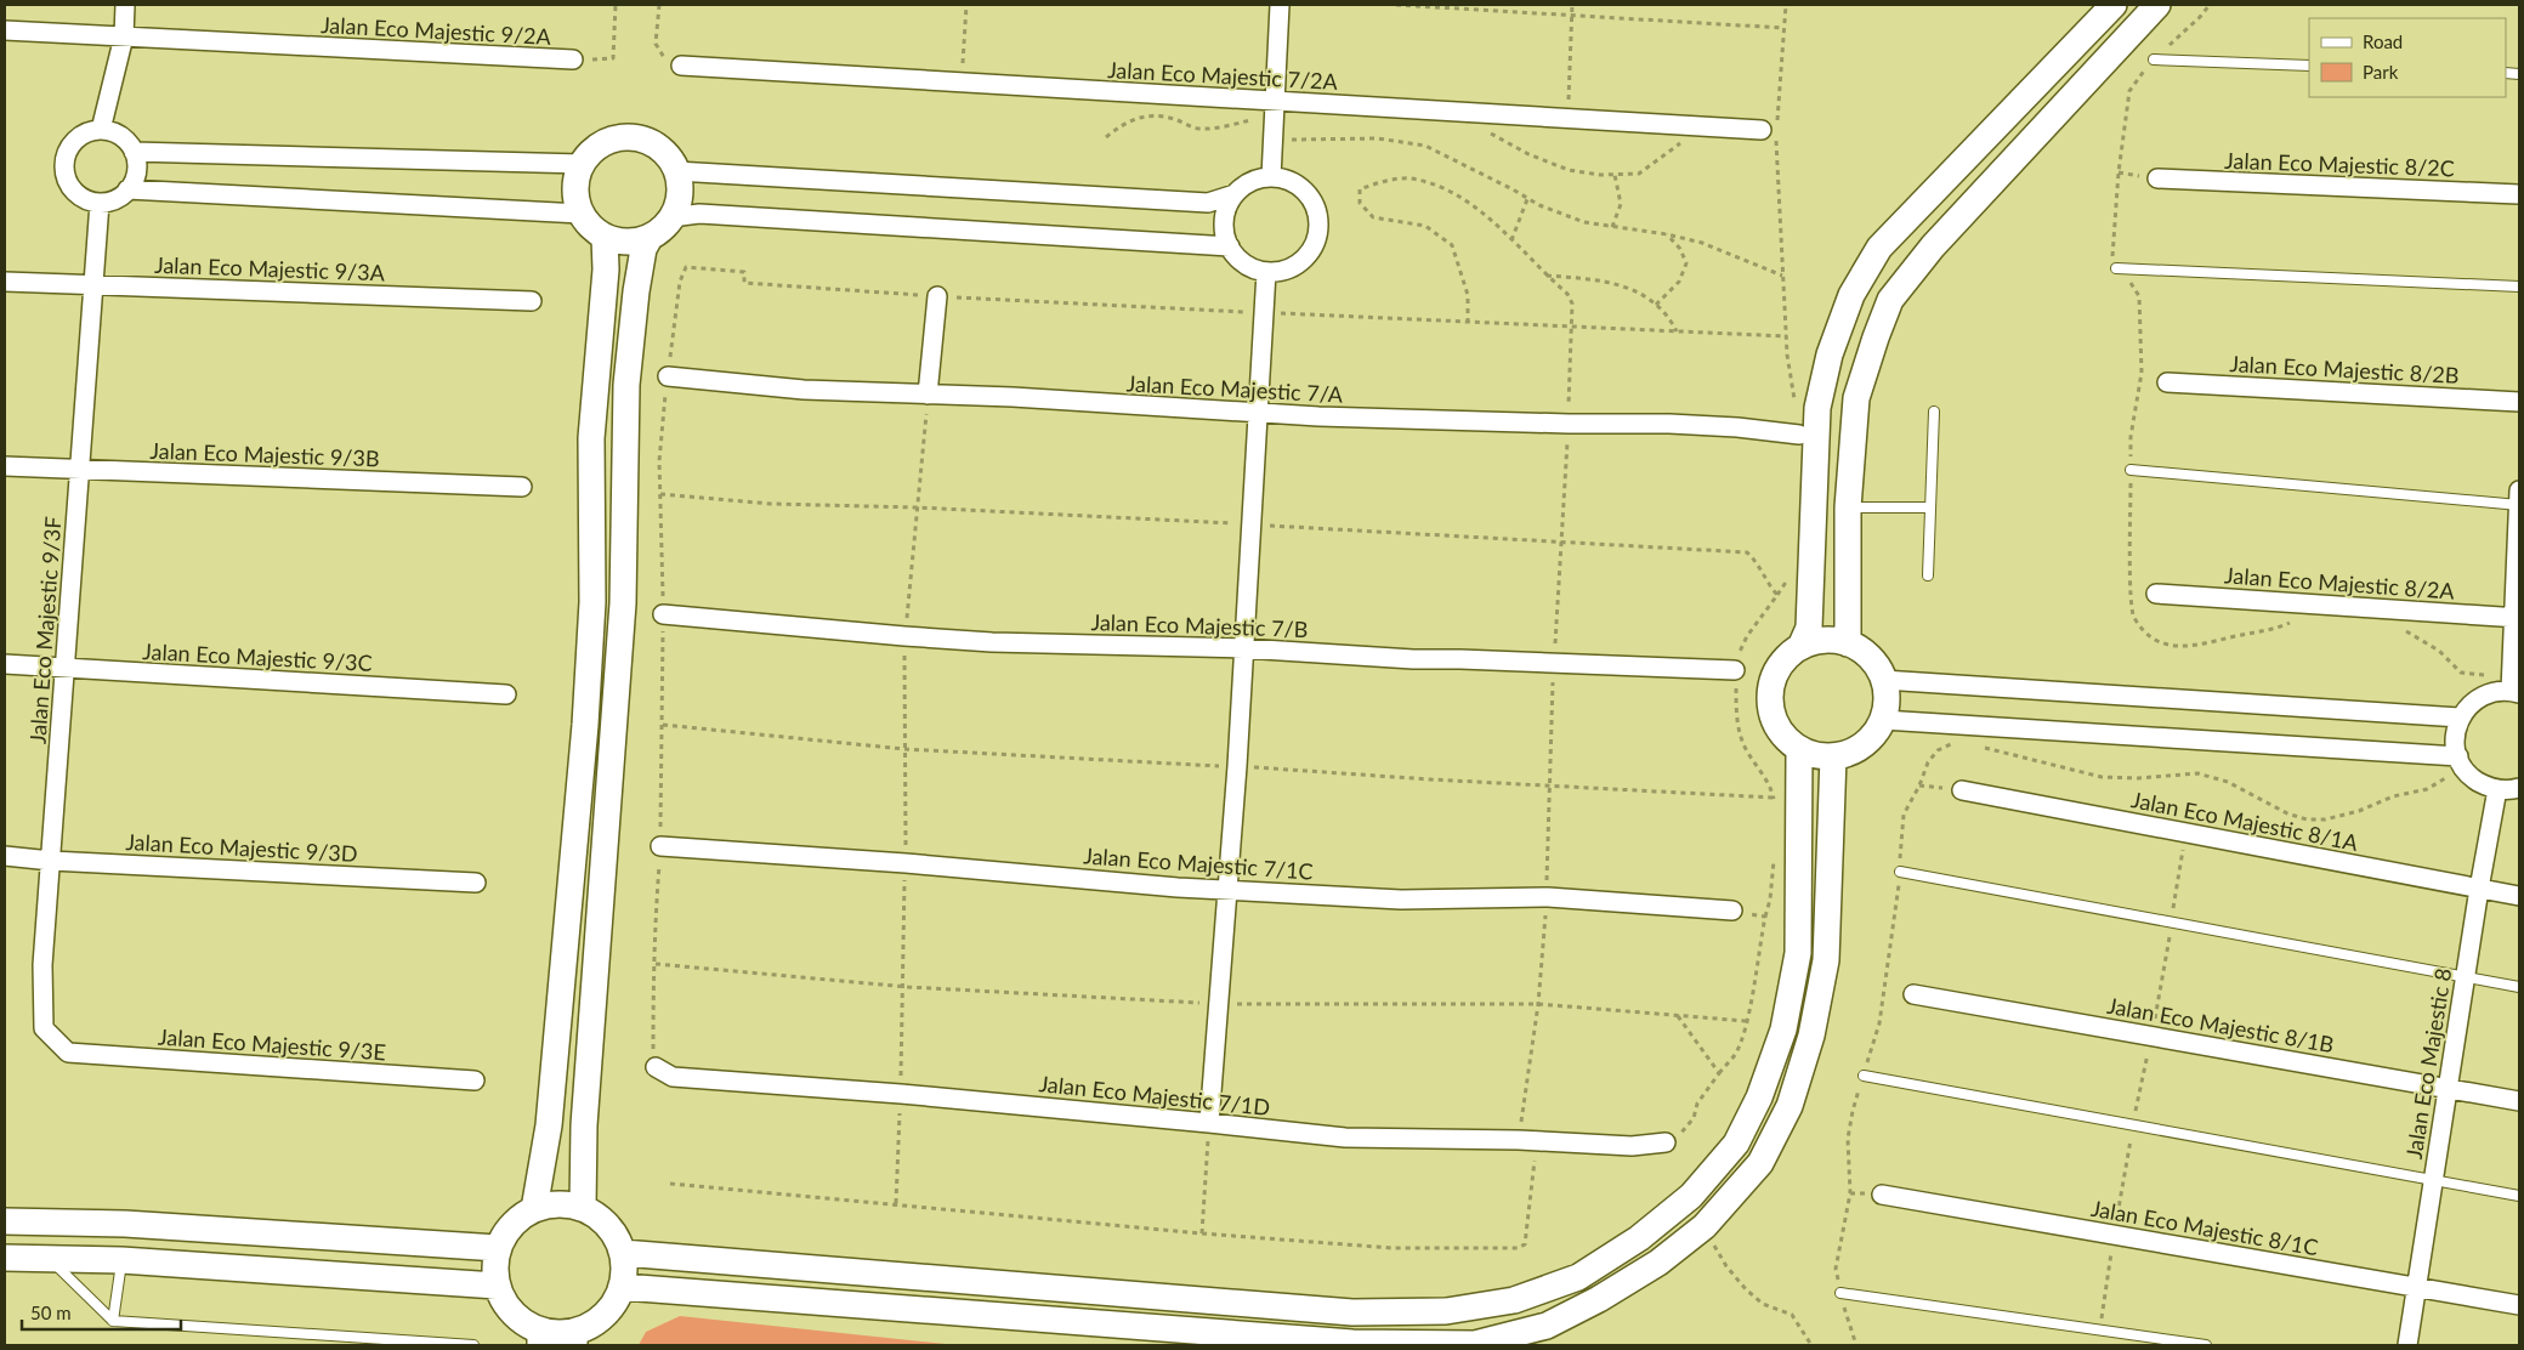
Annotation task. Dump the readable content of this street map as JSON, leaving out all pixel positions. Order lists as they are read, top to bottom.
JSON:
{
  "streets": {
    "street": [
      "Jalan Eco Majestic 9/2A",
      "Jalan Eco Majestic 7/2A",
      "Jalan Eco Majestic 8/2C",
      "Jalan Eco Majestic 9/3A",
      "Jalan Eco Majestic 8/2B",
      "Jalan Eco Majestic 7/A",
      "Jalan Eco Majestic 9/3B",
      "Jalan Eco Majestic 8/2A",
      "Jalan Eco Majestic 7/B",
      "Jalan Eco Majestic 9/3F",
      "Jalan Eco Majestic 9/3C",
      "Jalan Eco Majestic 8/1A",
      "Jalan Eco Majestic 9/3D",
      "Jalan Eco Majestic 7/1C",
      "Jalan Eco Majestic 8/1B",
      "Jalan Eco Majestic 9/3E",
      "Jalan Eco Majestic 8",
      "Jalan Eco Majestic 7/1D",
      "Jalan Eco Majestic 8/1C"
    ]
  },
  "crossings": [
    ["Jalan Eco Majestic 9/3A", "Jalan Eco Majestic 9/3F"],
    ["Jalan Eco Majestic 9/3B", "Jalan Eco Majestic 9/3F"],
    ["Jalan Eco Majestic 9/3F", "Jalan Eco Majestic 9/3C"],
    ["Jalan Eco Majestic 9/3F", "Jalan Eco Majestic 9/3D"],
    ["Jalan Eco Majestic 9/3F", "Jalan Eco Majestic 9/3E"],
    ["Jalan Eco Majestic 8/1A", "Jalan Eco Majestic 8"],
    ["Jalan Eco Majestic 8/1B", "Jalan Eco Majestic 8"],
    ["Jalan Eco Majestic 8", "Jalan Eco Majestic 8/1C"]
  ],
  "legend": ["Road", "Park"],
  "scale_bar": "50 m"
}
